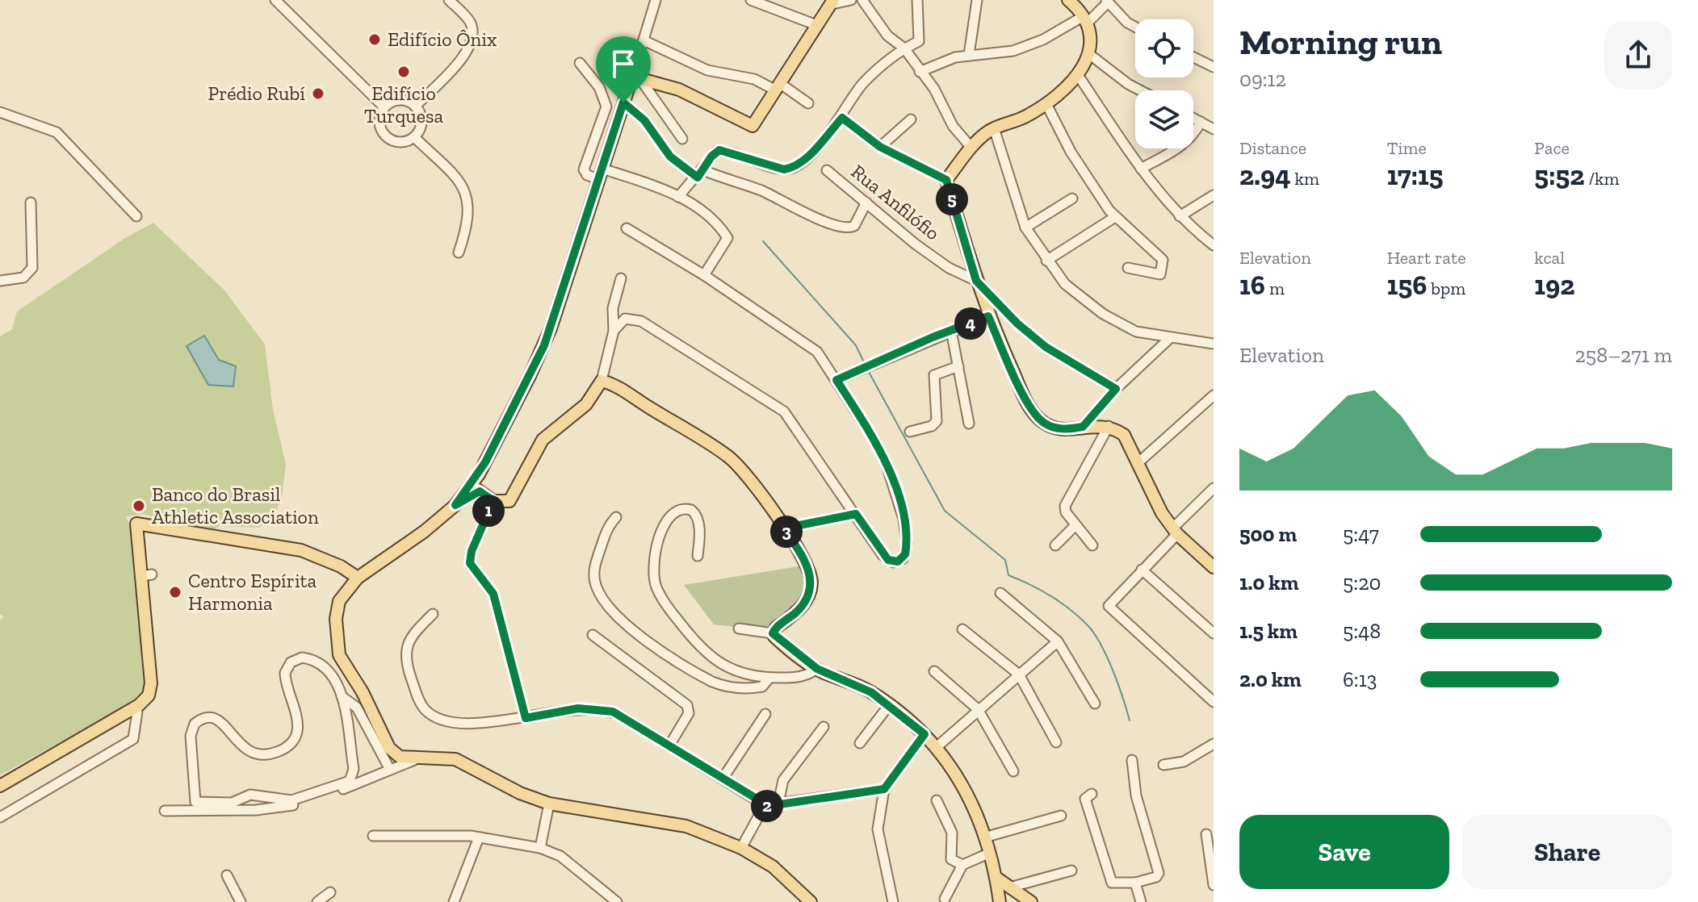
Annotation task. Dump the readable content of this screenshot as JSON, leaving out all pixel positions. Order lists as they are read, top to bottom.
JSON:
{
  "streets": {
    "street": ["Rua Anfilófio"]
  },
  "places": [
    "Edifício Ônix",
    "Edifício Turquesa",
    "Prédio Rubí",
    "Banco do Brasil Athletic Association",
    "Centro Espírita Harmonia"
  ],
  "page": {
    "heading": ["Morning run", "09:12"],
    "stats": [
      ["Distance", "2.94 km"],
      ["Time", "17:15"],
      ["Pace", "5:52 /km"],
      ["Elevation", "16 m"],
      ["Heart rate", "156 bpm"],
      ["kcal", "192"]
    ],
    "pins": [
      "5",
      "4",
      "1",
      "3",
      "2"
    ],
    "chart": ["Elevation", "258–271 m"],
    "list": [
      {
        "name": "500 m",
        "note": "5:47"
      },
      {
        "name": "1.0 km",
        "note": "5:20"
      },
      {
        "name": "1.5 km",
        "note": "5:48"
      },
      {
        "name": "2.0 km",
        "note": "6:13"
      }
    ],
    "buttons": ["Save", "Share"]
  }
}
